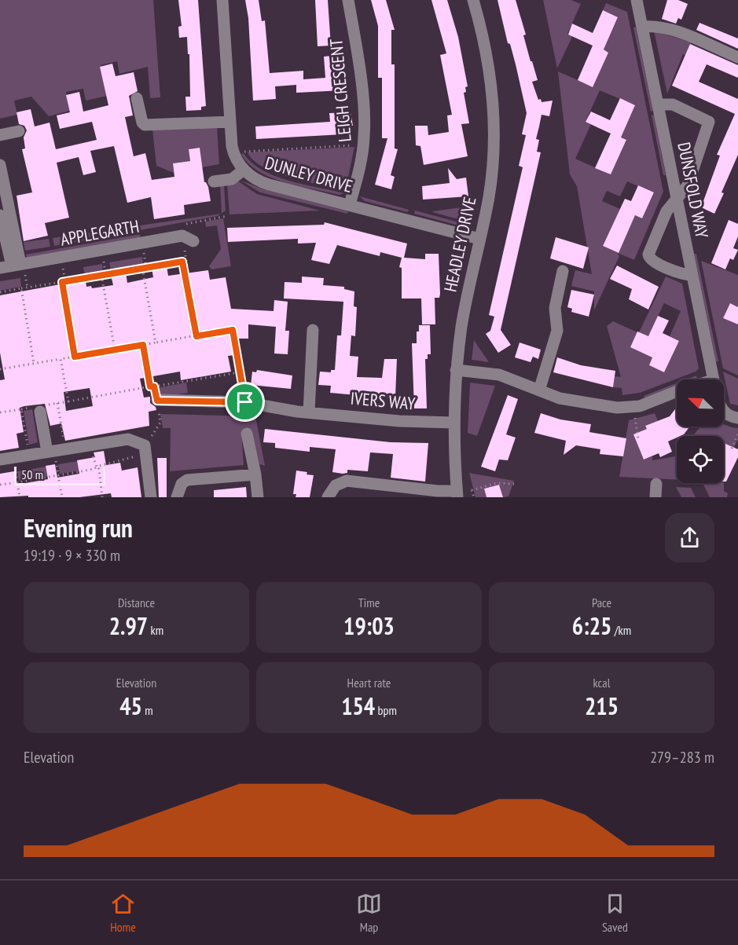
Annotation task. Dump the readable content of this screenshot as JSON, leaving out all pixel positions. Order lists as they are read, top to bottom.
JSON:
{
  "streets": {
    "street": [
      "LEIGH CRESCENT",
      "DUNLEY DRIVE",
      "DUNSFOLD WAY",
      "APPLEGARTH",
      "HEADLEY DRIVE",
      "IVERS WAY"
    ]
  },
  "crossings": [
    ["LEIGH CRESCENT", "DUNLEY DRIVE"],
    ["DUNLEY DRIVE", "HEADLEY DRIVE"],
    ["HEADLEY DRIVE", "IVERS WAY"]
  ],
  "scale_bar": "50 m",
  "north": "top left",
  "page": {
    "scale": "50 m",
    "heading": ["Evening run", "19:19 · 9 × 330 m"],
    "stats": [
      ["Distance", "2.97 km"],
      ["Time", "19:03"],
      ["Pace", "6:25 /km"],
      ["Elevation", "45 m"],
      ["Heart rate", "154 bpm"],
      ["kcal", "215"]
    ],
    "chart": ["Elevation", "279–283 m"],
    "tabs": ["Home", "Map", "Saved"]
  }
}
